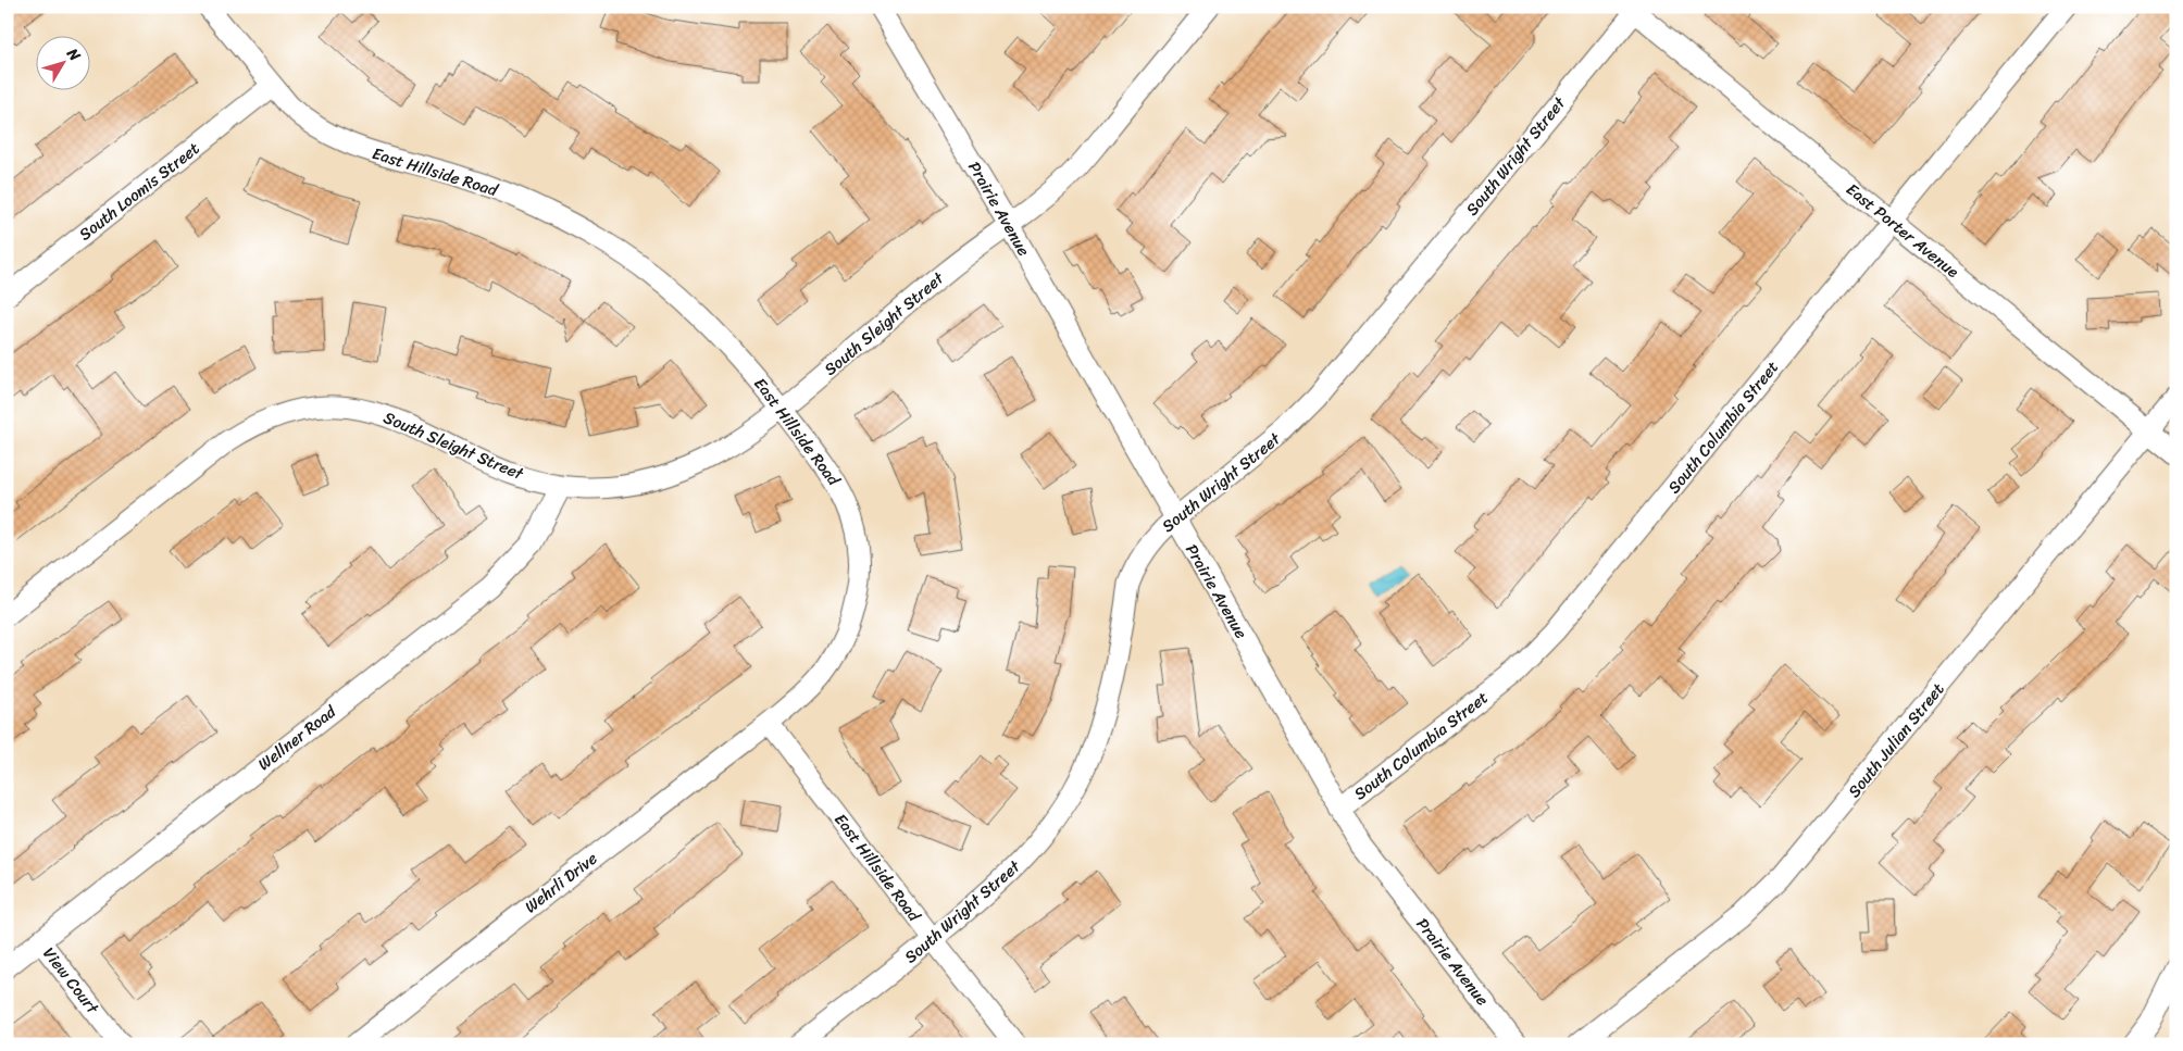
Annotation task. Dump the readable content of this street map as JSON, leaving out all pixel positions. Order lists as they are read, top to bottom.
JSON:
{
  "streets": {
    "street": [
      "South Wright Street",
      "East Hillside Road",
      "South Loomis Street",
      "Prairie Avenue",
      "East Porter Avenue",
      "South Sleight Street",
      "South Columbia Street",
      "Wellner Road",
      "South Julian Street",
      "Wehrli Drive",
      "View Court"
    ]
  },
  "crossings": [
    ["South Wright Street", "East Hillside Road"],
    ["South Wright Street", "Prairie Avenue"],
    ["South Wright Street", "East Porter Avenue"],
    ["East Hillside Road", "South Loomis Street"],
    ["East Hillside Road", "South Sleight Street"],
    ["East Hillside Road", "Wehrli Drive"],
    ["Prairie Avenue", "South Sleight Street"],
    ["Prairie Avenue", "South Columbia Street"],
    ["East Porter Avenue", "South Columbia Street"],
    ["East Porter Avenue", "South Julian Street"],
    ["South Sleight Street", "Wellner Road"],
    ["Wellner Road", "View Court"]
  ],
  "north": "top right"
}
